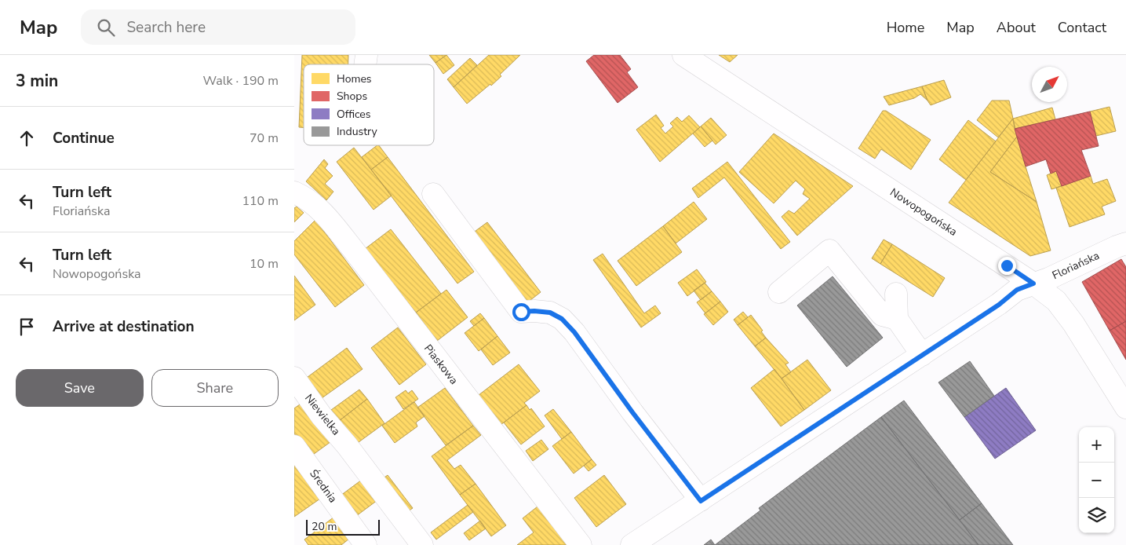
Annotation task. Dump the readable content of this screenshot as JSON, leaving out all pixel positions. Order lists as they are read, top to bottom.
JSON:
{
  "streets": {
    "street": [
      "Nowopogońska",
      "Floriańska",
      "Piaskowa",
      "Niewielka",
      "Średnia"
    ]
  },
  "crossings": [
    ["Nowopogońska", "Floriańska"]
  ],
  "legend": [
    "Homes",
    "Shops",
    "Offices",
    "Industry"
  ],
  "scale_bar": "20 m",
  "north": "top right",
  "page": {
    "header": "Map",
    "search": "Search here",
    "nav": [
      "Home",
      "Map",
      "About",
      "Contact"
    ],
    "heading": ["3 min", "Walk · 190 m"],
    "list": [
      ["Continue", "70 m"],
      ["Turn left", "Floriańska", "110 m"],
      ["Turn left", "Nowopogońska", "10 m"],
      "Arrive at destination"
    ],
    "buttons": ["Save", "Share"],
    "map_buttons": ["+", "−"],
    "scale": "20 m"
  }
}
